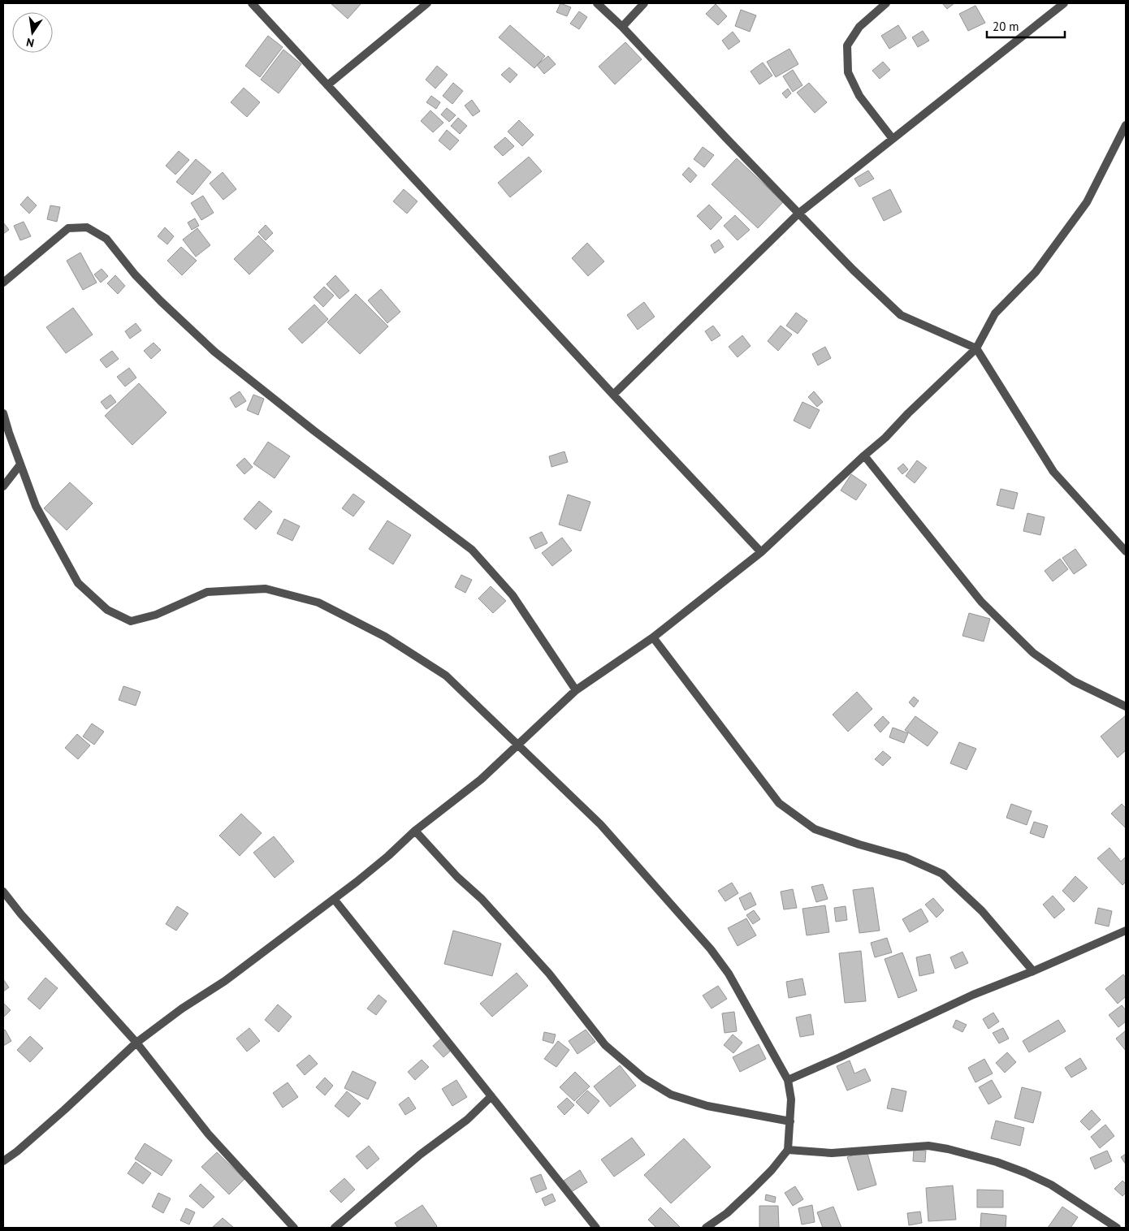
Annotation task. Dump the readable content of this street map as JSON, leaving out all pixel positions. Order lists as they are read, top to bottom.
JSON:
{
  "scale_bar": "20 m",
  "north": "bottom"
}
